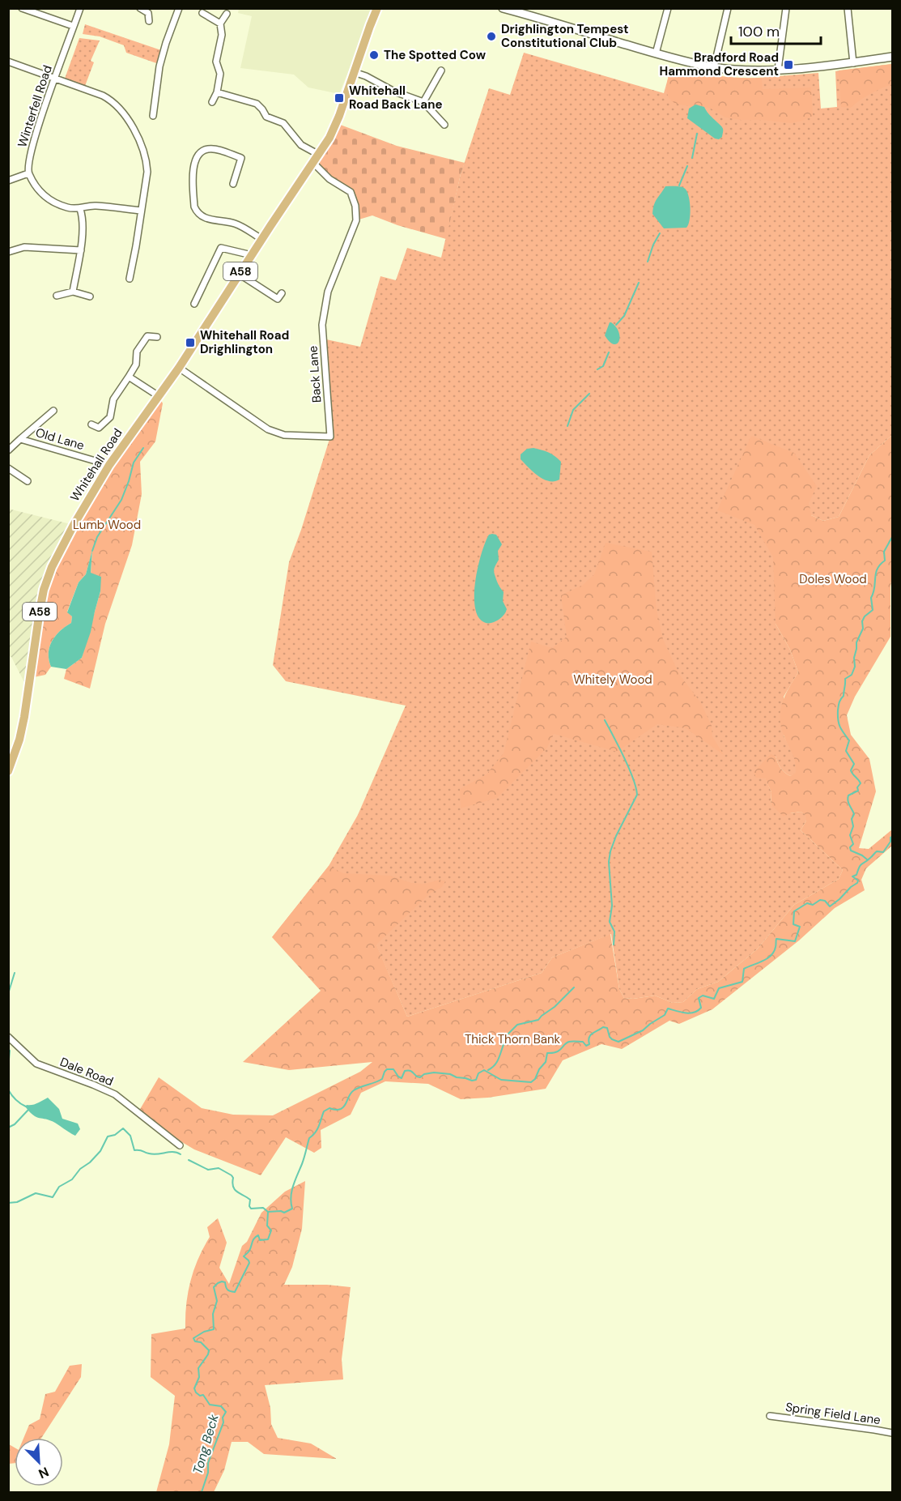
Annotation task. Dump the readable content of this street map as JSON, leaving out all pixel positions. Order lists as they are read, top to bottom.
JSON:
{
  "streets": {
    "main road": ["A58", "Whitehall Road"],
    "street": [
      "Winterfell Road",
      "Back Lane",
      "Old Lane",
      "Dale Road",
      "Spring Field Lane"
    ]
  },
  "crossings": [
    ["Back Lane", "Whitehall Road"],
    ["Old Lane", "Whitehall Road"]
  ],
  "water": ["Tong Beck"],
  "parks": [
    "Lumb Wood",
    "Doles Wood",
    "Whitely Wood",
    "Thick Thorn Bank"
  ],
  "places": {
    "other": ["Drighlington Tempest Constitutional Club", "The Spotted Cow"],
    "transit": ["Bradford Road Hammond Crescent", "Whitehall Road Back Lane", "Whitehall Road Drighlington"]
  },
  "scale_bar": "100 m",
  "north": "bottom right"
}
